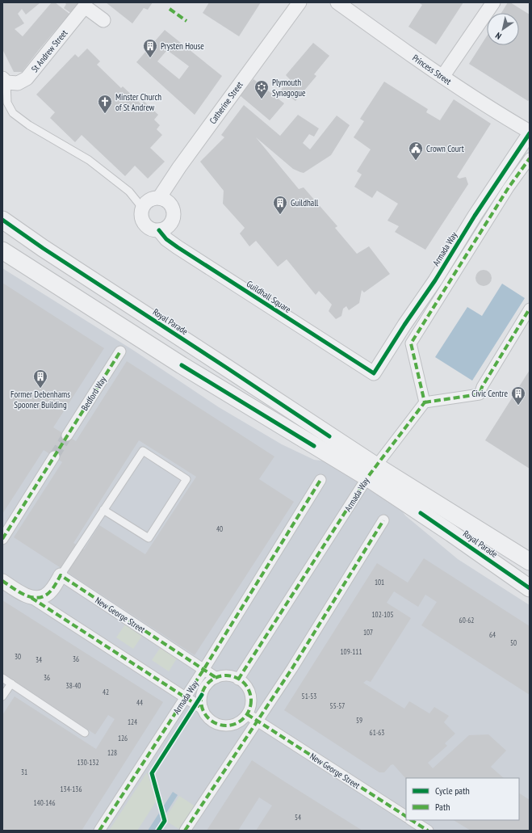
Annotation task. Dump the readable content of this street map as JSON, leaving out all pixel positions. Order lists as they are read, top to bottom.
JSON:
{
  "streets": {
    "street": [
      "St Andrew Street",
      "Princess Street",
      "Catherine Street",
      "Armada Way",
      "Guildhall Square",
      "Royal Parade",
      "Bedford Way",
      "New George Street"
    ]
  },
  "crossings": [
    ["Princess Street", "Armada Way"],
    ["Catherine Street", "Guildhall Square"],
    ["Armada Way", "Guildhall Square"],
    ["Armada Way", "Royal Parade"],
    ["Armada Way", "New George Street"]
  ],
  "places": {
    "building": [
      "Prysten House",
      "Guildhall",
      "Former Debenhams Spooner Building",
      "Civic Centre"
    ],
    "synagogue": ["Plymouth Synagogue"],
    "church": ["Minster Church of St Andrew"],
    "public building": ["Crown Court"]
  },
  "house_numbers": [
    "40",
    "101",
    "102-105",
    "60-62",
    "107",
    "64",
    "50",
    "109-111",
    "30",
    "36",
    "34",
    "36",
    "38-40",
    "42",
    "51-53",
    "44",
    "55-57",
    "59",
    "124",
    "61-63",
    "126",
    "128",
    "130-132",
    "31",
    "134-136",
    "140-146",
    "54"
  ],
  "legend": ["Cycle path", "Path"],
  "north": "bottom left"
}
